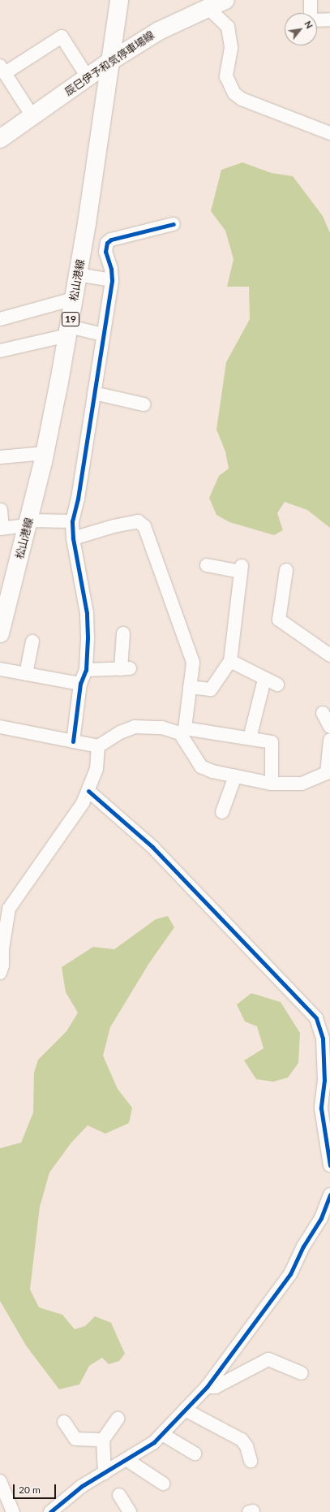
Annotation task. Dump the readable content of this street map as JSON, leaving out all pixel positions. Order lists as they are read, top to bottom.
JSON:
{
  "streets": {
    "main road": ["辰巳伊予和気停車場線", "松山港線", "19"]
  },
  "crossings": [
    ["辰巳伊予和気停車場線", "松山港線"]
  ],
  "scale_bar": "20 m",
  "north": "top right"
}
